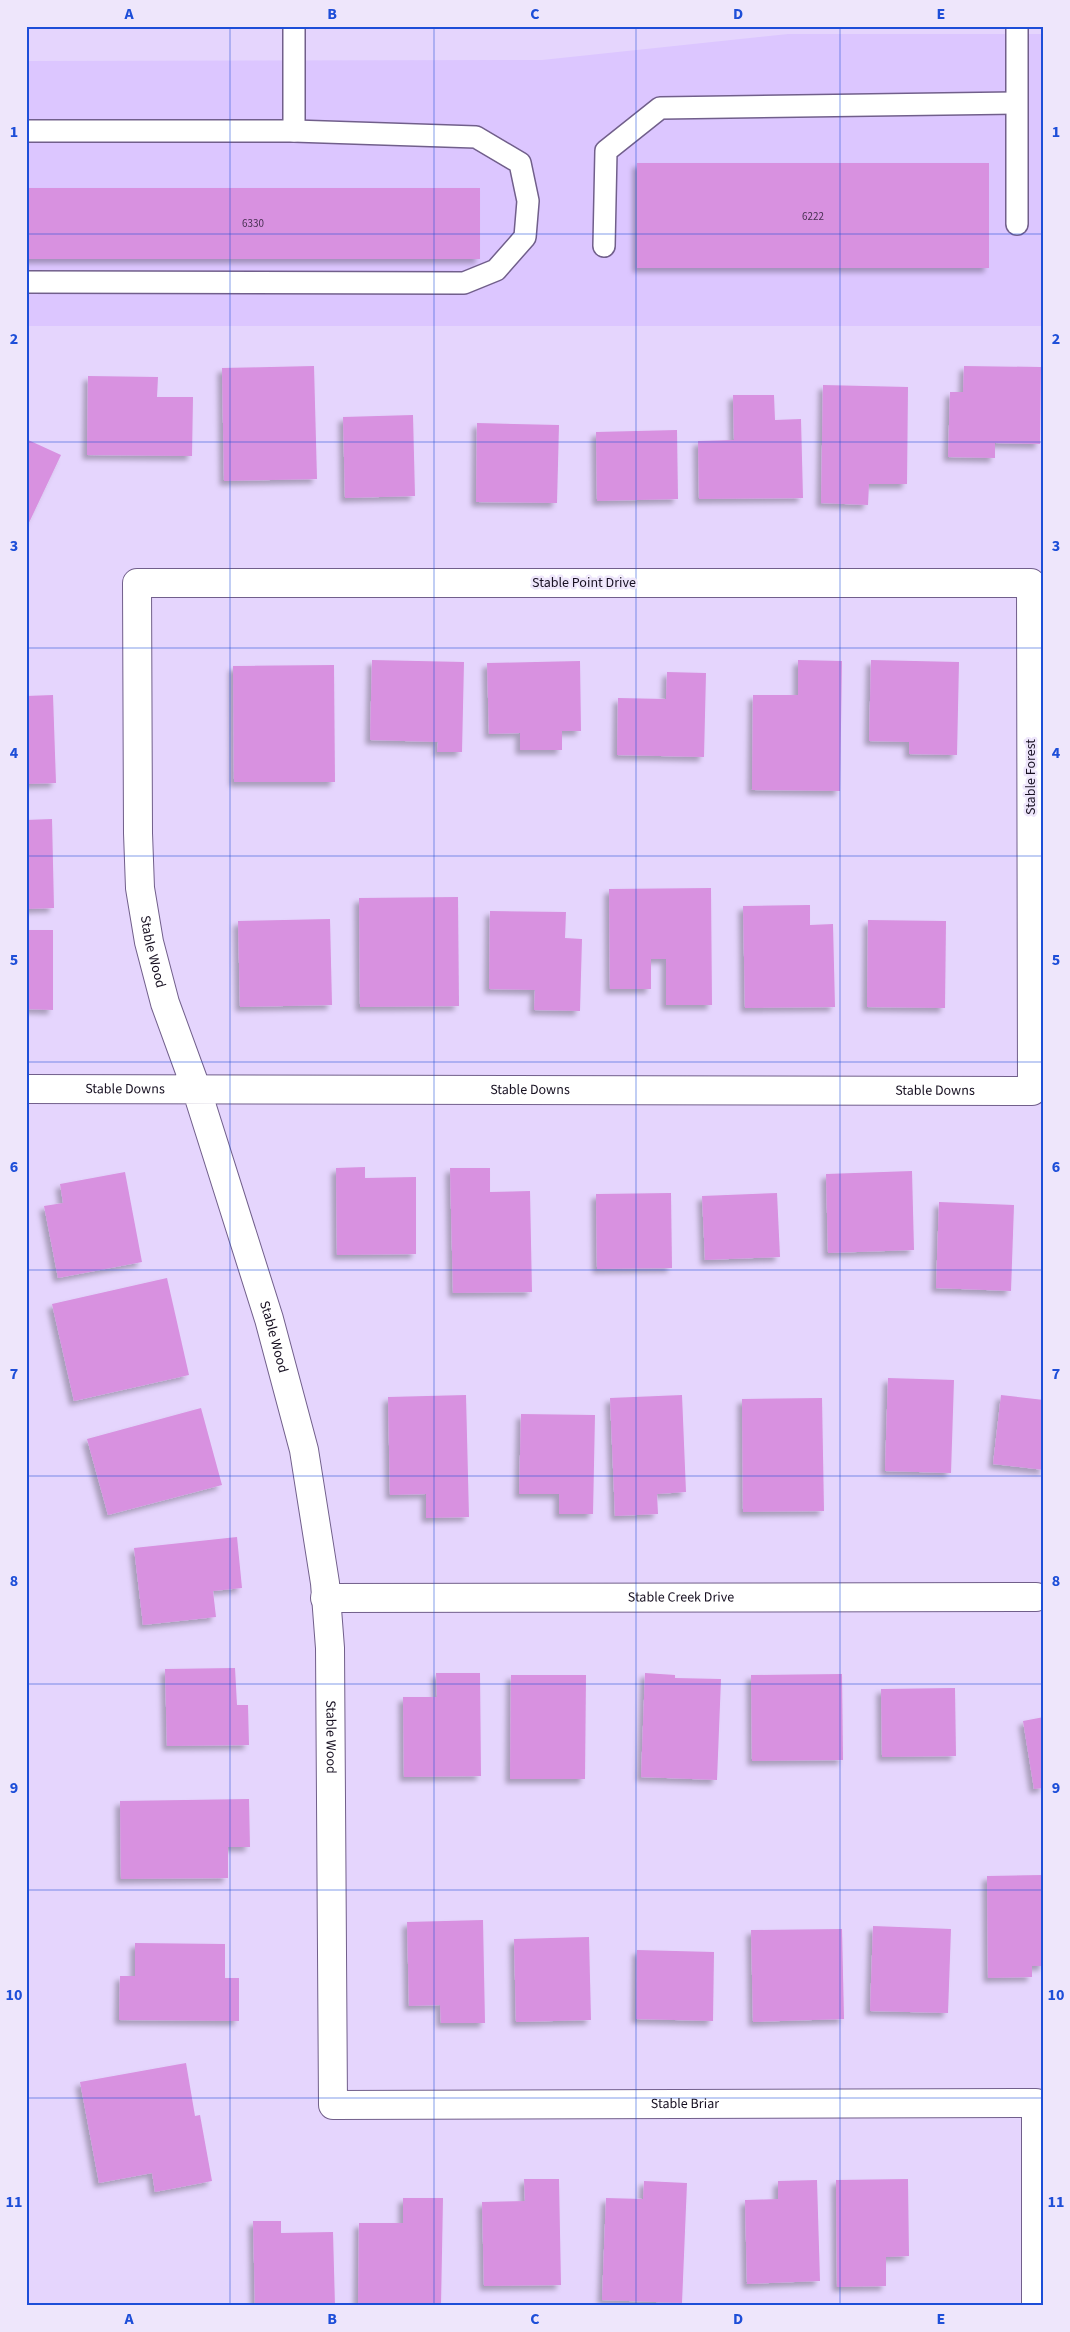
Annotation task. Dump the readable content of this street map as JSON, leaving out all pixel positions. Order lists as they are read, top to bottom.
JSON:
{
  "streets": {
    "street": [
      "Stable Point Drive",
      "Stable Forest",
      "Stable Wood",
      "Stable Downs",
      "Stable Creek Drive",
      "Stable Briar"
    ]
  },
  "crossings": [
    ["Stable Point Drive", "Stable Forest"],
    ["Stable Point Drive", "Stable Wood"],
    ["Stable Forest", "Stable Downs"],
    ["Stable Wood", "Stable Downs"],
    ["Stable Wood", "Stable Creek Drive"],
    ["Stable Wood", "Stable Briar"]
  ],
  "house_numbers": ["6222", "6330"],
  "grid": {
    "columns": [
      "A",
      "B",
      "C",
      "D",
      "E"
    ],
    "rows": [
      "1",
      "2",
      "3",
      "4",
      "5",
      "6",
      "7",
      "8",
      "9",
      "10",
      "11"
    ]
  }
}
